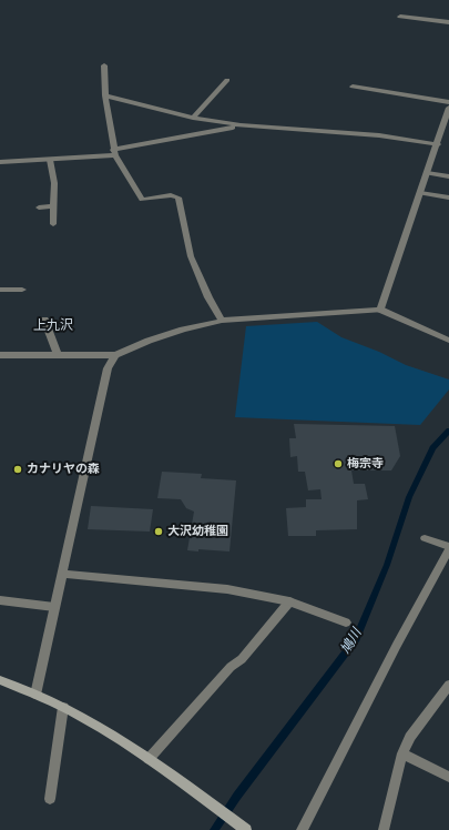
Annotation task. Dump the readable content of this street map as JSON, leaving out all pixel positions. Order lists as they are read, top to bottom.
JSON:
{
  "districts": ["上九沢"],
  "water": ["鳩川"],
  "places": ["梅宗寺", "カナリヤの森", "大沢幼稚園"]
}
